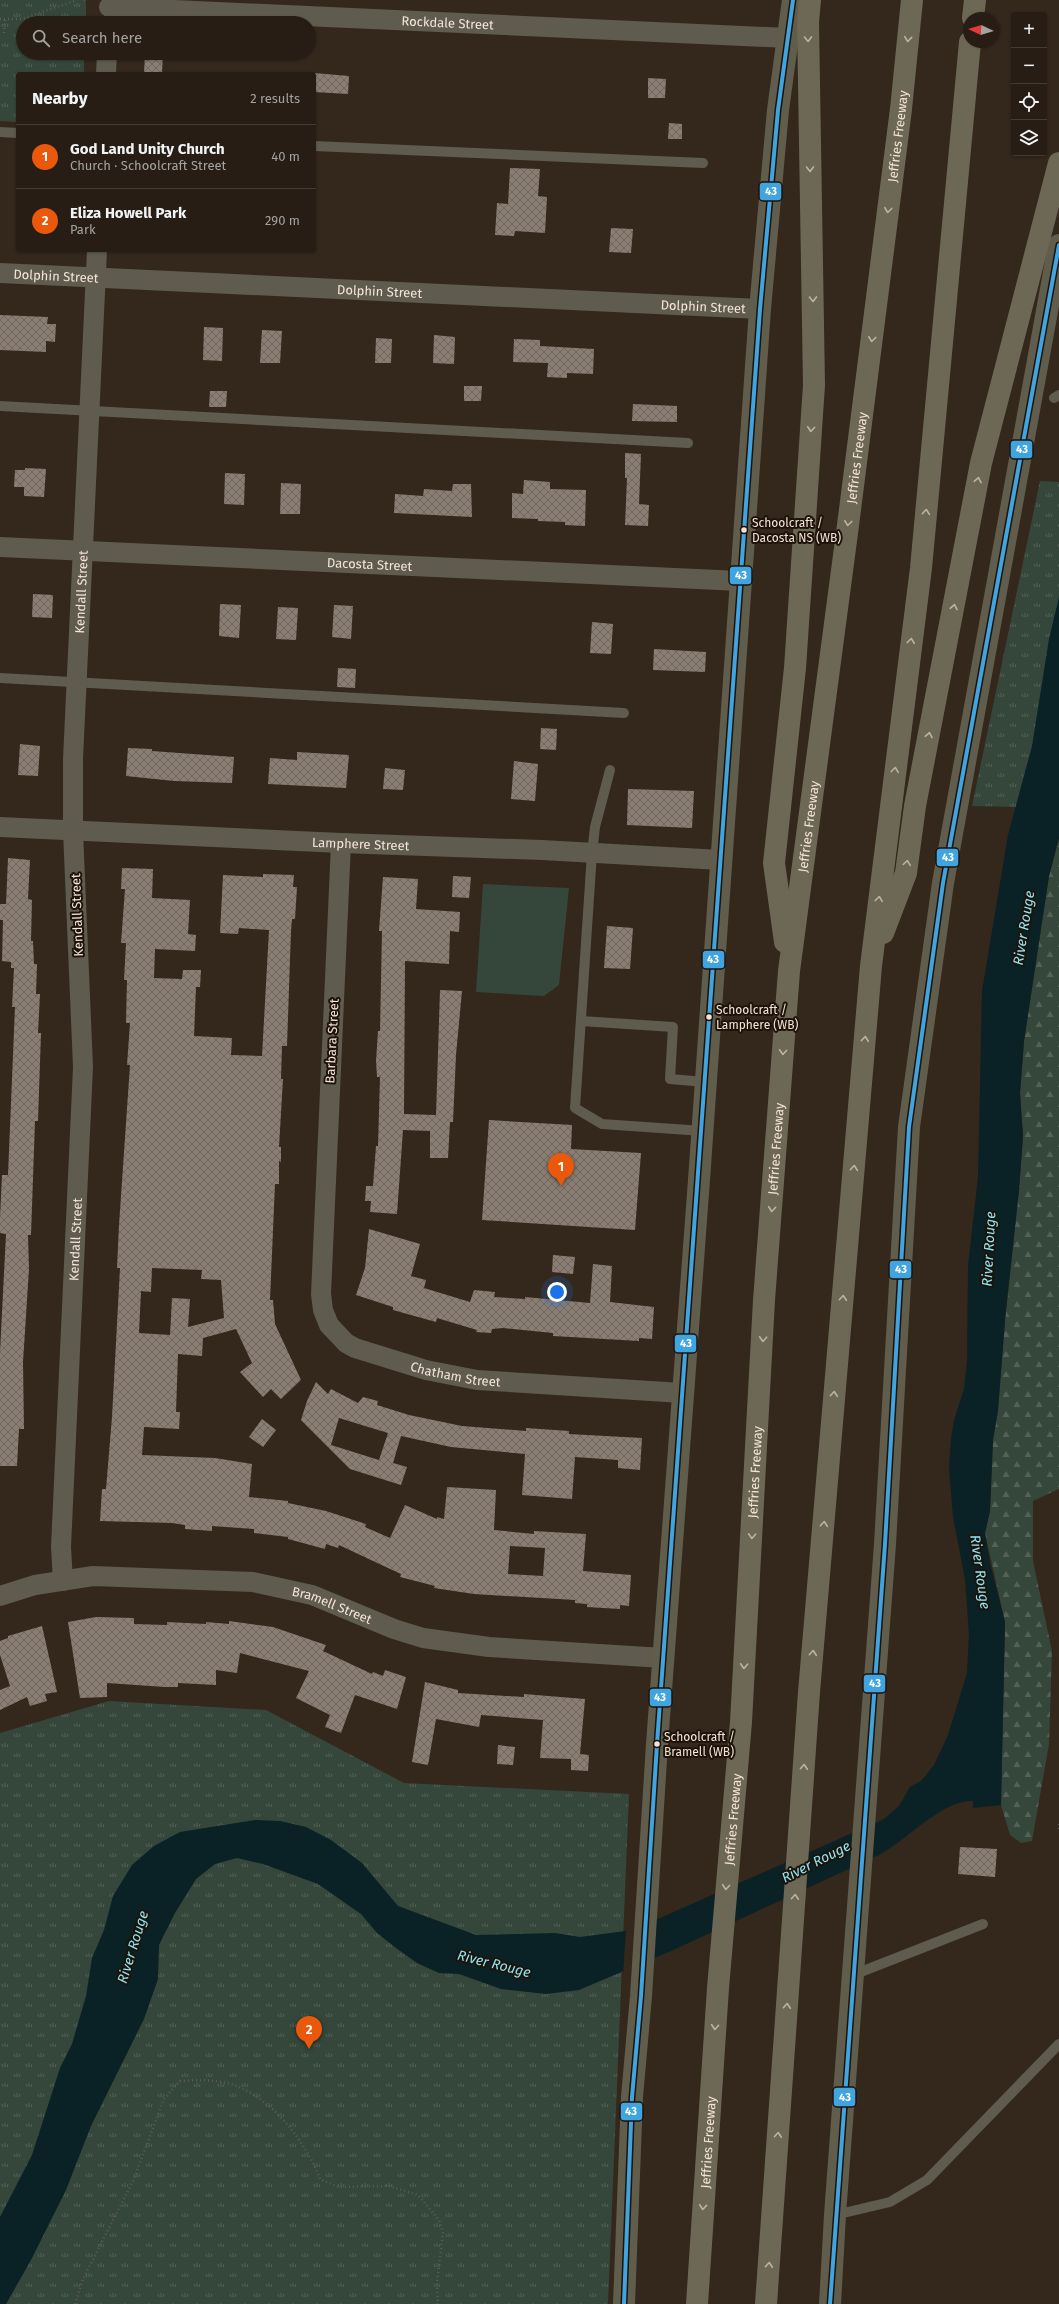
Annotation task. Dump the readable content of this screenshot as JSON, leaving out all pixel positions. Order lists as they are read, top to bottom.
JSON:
{
  "streets": {
    "highway": ["Jeffries Freeway"],
    "street": [
      "Rockdale Street",
      "Dolphin Street",
      "Dacosta Street",
      "Kendall Street",
      "Lamphere Street",
      "Barbara Street",
      "Chatham Street",
      "Bramell Street"
    ]
  },
  "crossings": [
    ["Dolphin Street", "Kendall Street"],
    ["Dacosta Street", "Kendall Street"],
    ["Kendall Street", "Lamphere Street"],
    ["Kendall Street", "Bramell Street"],
    ["Lamphere Street", "Barbara Street"],
    ["Barbara Street", "Chatham Street"]
  ],
  "water": ["River Rouge"],
  "places": ["Schoolcraft / Dacosta NS (WB)", "Schoolcraft / Lamphere (WB)", "Schoolcraft / Bramell (WB)"],
  "lines": ["transit line 43"],
  "north": "left",
  "page": {
    "map_buttons": ["+", "−"],
    "search": "Search here",
    "heading": ["Nearby", "2 results"],
    "list": [
      {
        "mark": "1",
        "name": "God Land Unity Church",
        "note": "Church · Schoolcraft Street",
        "value": "40 m"
      },
      {
        "mark": "2",
        "name": "Eliza Howell Park",
        "note": "Park",
        "value": "290 m"
      }
    ],
    "pins": ["1", "2"]
  }
}
